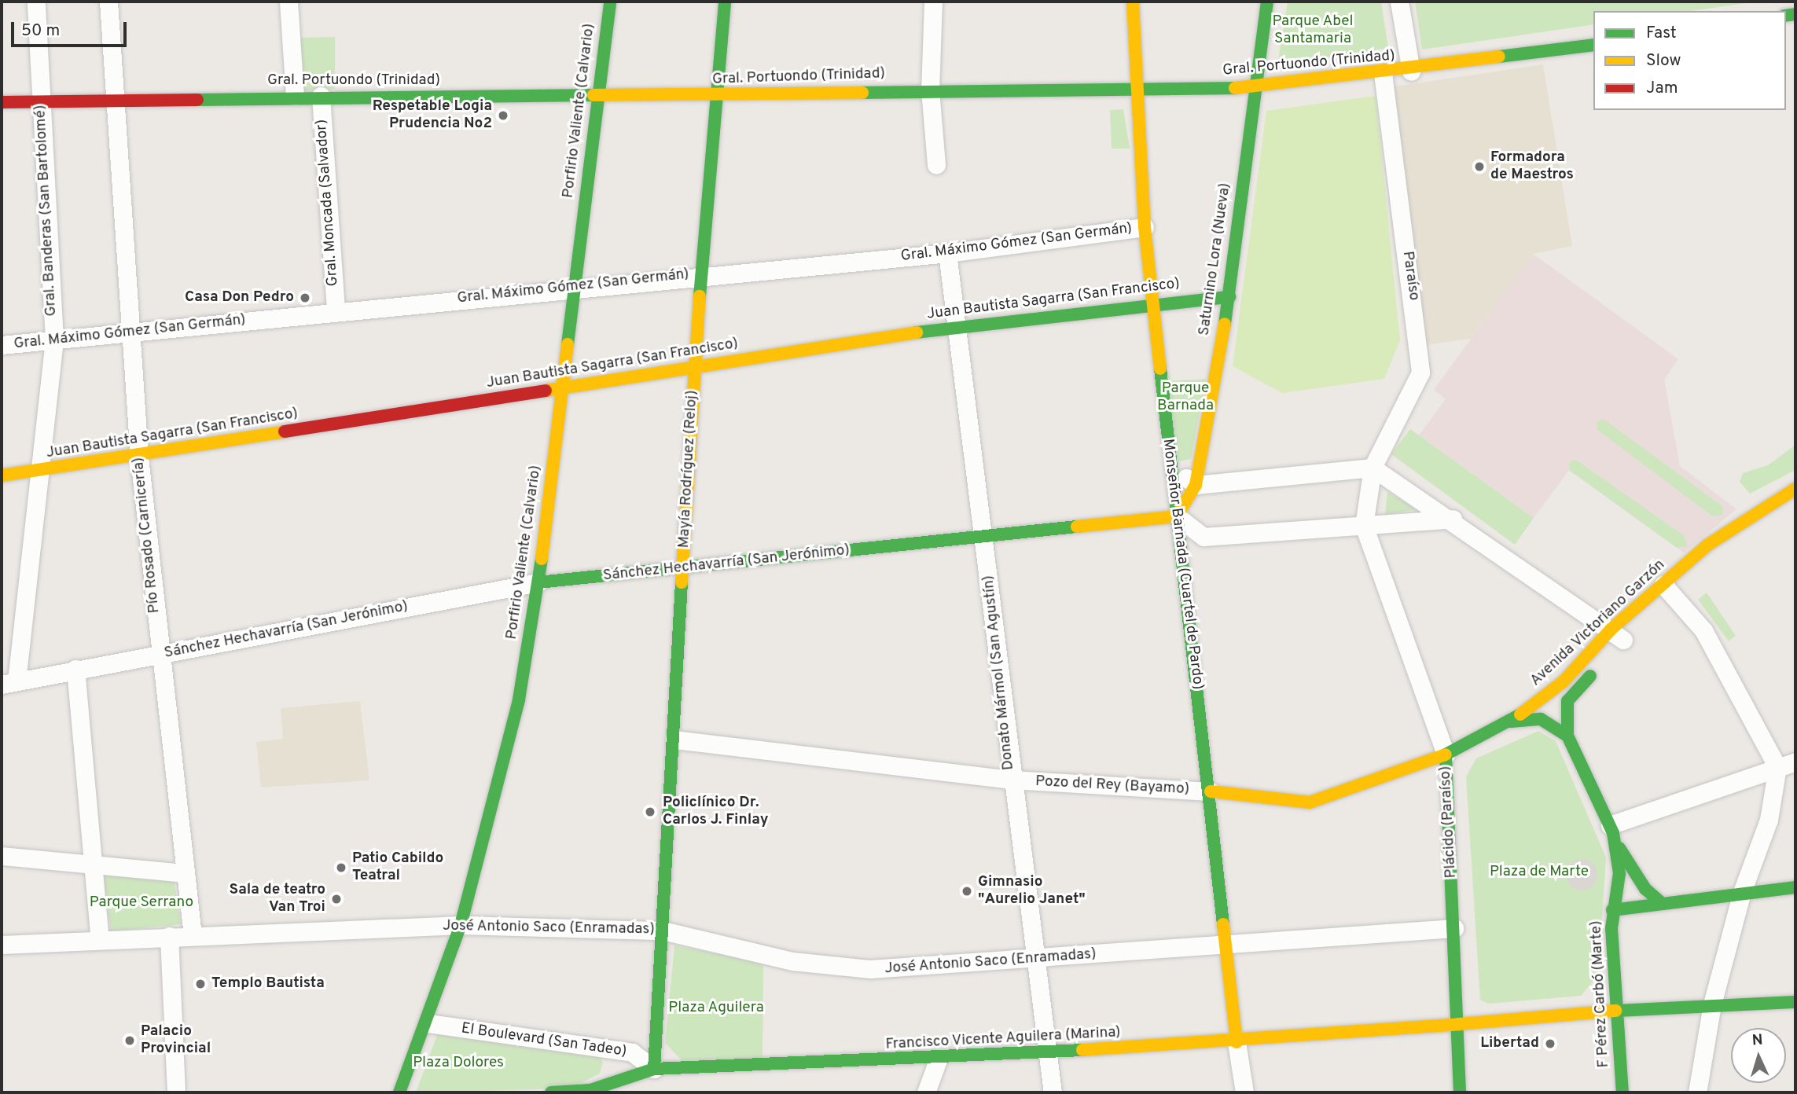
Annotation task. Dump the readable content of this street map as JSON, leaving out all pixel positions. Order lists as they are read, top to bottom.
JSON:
{
  "streets": {
    "main road": [
      "Gral. Portuondo (Trinidad)",
      "Porfirio Valiente (Calvario)",
      "Saturnino Lora (Nueva)",
      "Juan Bautista Sagarra (San Francisco)",
      "Mayía Rodríguez (Reloj)",
      "Sánchez Hechavarría (San Jerónimo)",
      "Monseñor Barnada (Cuartel de Pardo)",
      "Avenida Victoriano Garzón",
      "Pozo del Rey (Bayamo)",
      "Plácido (Paraíso)",
      "F Pérez Carbó (Marte)",
      "Francisco Vicente Aguilera (Marina)"
    ],
    "street": [
      "Gral. Moncada (Salvador)",
      "Gral. Banderas (San Bartolomé)",
      "Gral. Máximo Gómez (San Germán)",
      "Paraíso",
      "Pío Rosado (Carnicería)",
      "Donato Mármol (San Agustín)",
      "José Antonio Saco (Enramadas)",
      "El Boulevard (San Tadeo)"
    ]
  },
  "crossings": [
    ["Gral. Portuondo (Trinidad)", "Porfirio Valiente (Calvario)"],
    ["Gral. Portuondo (Trinidad)", "Gral. Moncada (Salvador)"],
    ["Gral. Portuondo (Trinidad)", "Gral. Banderas (San Bartolomé)"],
    ["Gral. Portuondo (Trinidad)", "Saturnino Lora (Nueva)"],
    ["Gral. Portuondo (Trinidad)", "Paraíso"],
    ["Gral. Portuondo (Trinidad)", "Mayía Rodríguez (Reloj)"],
    ["Gral. Portuondo (Trinidad)", "Pío Rosado (Carnicería)"],
    ["Gral. Portuondo (Trinidad)", "Monseñor Barnada (Cuartel de Pardo)"],
    ["Porfirio Valiente (Calvario)", "Gral. Máximo Gómez (San Germán)"],
    ["Porfirio Valiente (Calvario)", "Juan Bautista Sagarra (San Francisco)"],
    ["Porfirio Valiente (Calvario)", "Sánchez Hechavarría (San Jerónimo)"],
    ["Porfirio Valiente (Calvario)", "José Antonio Saco (Enramadas)"],
    ["Porfirio Valiente (Calvario)", "El Boulevard (San Tadeo)"],
    ["Gral. Moncada (Salvador)", "Gral. Máximo Gómez (San Germán)"],
    ["Gral. Banderas (San Bartolomé)", "Gral. Máximo Gómez (San Germán)"],
    ["Gral. Banderas (San Bartolomé)", "Juan Bautista Sagarra (San Francisco)"],
    ["Gral. Banderas (San Bartolomé)", "Sánchez Hechavarría (San Jerónimo)"],
    ["Gral. Máximo Gómez (San Germán)", "Mayía Rodríguez (Reloj)"],
    ["Gral. Máximo Gómez (San Germán)", "Pío Rosado (Carnicería)"],
    ["Gral. Máximo Gómez (San Germán)", "Monseñor Barnada (Cuartel de Pardo)"],
    ["Gral. Máximo Gómez (San Germán)", "Donato Mármol (San Agustín)"],
    ["Saturnino Lora (Nueva)", "Juan Bautista Sagarra (San Francisco)"],
    ["Saturnino Lora (Nueva)", "Sánchez Hechavarría (San Jerónimo)"],
    ["Saturnino Lora (Nueva)", "Monseñor Barnada (Cuartel de Pardo)"],
    ["Paraíso", "Plácido (Paraíso)"],
    ["Juan Bautista Sagarra (San Francisco)", "Mayía Rodríguez (Reloj)"],
    ["Juan Bautista Sagarra (San Francisco)", "Pío Rosado (Carnicería)"],
    ["Juan Bautista Sagarra (San Francisco)", "Monseñor Barnada (Cuartel de Pardo)"],
    ["Juan Bautista Sagarra (San Francisco)", "Donato Mármol (San Agustín)"],
    ["Mayía Rodríguez (Reloj)", "Sánchez Hechavarría (San Jerónimo)"],
    ["Mayía Rodríguez (Reloj)", "Pozo del Rey (Bayamo)"],
    ["Mayía Rodríguez (Reloj)", "José Antonio Saco (Enramadas)"],
    ["Mayía Rodríguez (Reloj)", "Francisco Vicente Aguilera (Marina)"],
    ["Mayía Rodríguez (Reloj)", "El Boulevard (San Tadeo)"],
    ["Pío Rosado (Carnicería)", "Sánchez Hechavarría (San Jerónimo)"],
    ["Pío Rosado (Carnicería)", "José Antonio Saco (Enramadas)"],
    ["Sánchez Hechavarría (San Jerónimo)", "Monseñor Barnada (Cuartel de Pardo)"],
    ["Sánchez Hechavarría (San Jerónimo)", "Donato Mármol (San Agustín)"],
    ["Monseñor Barnada (Cuartel de Pardo)", "Pozo del Rey (Bayamo)"],
    ["Monseñor Barnada (Cuartel de Pardo)", "José Antonio Saco (Enramadas)"],
    ["Monseñor Barnada (Cuartel de Pardo)", "Francisco Vicente Aguilera (Marina)"],
    ["Avenida Victoriano Garzón", "Pozo del Rey (Bayamo)"],
    ["Avenida Victoriano Garzón", "Plácido (Paraíso)"],
    ["Donato Mármol (San Agustín)", "Pozo del Rey (Bayamo)"],
    ["Donato Mármol (San Agustín)", "José Antonio Saco (Enramadas)"],
    ["Donato Mármol (San Agustín)", "Francisco Vicente Aguilera (Marina)"],
    ["Pozo del Rey (Bayamo)", "Plácido (Paraíso)"],
    ["Plácido (Paraíso)", "José Antonio Saco (Enramadas)"],
    ["Plácido (Paraíso)", "Francisco Vicente Aguilera (Marina)"],
    ["F Pérez Carbó (Marte)", "Francisco Vicente Aguilera (Marina)"],
    ["Francisco Vicente Aguilera (Marina)", "El Boulevard (San Tadeo)"]
  ],
  "parks": [
    "Parque Abel Santamaria",
    "Parque Barnada",
    "Plaza de Marte",
    "Parque Serrano",
    "Plaza Aguilera",
    "Plaza Dolores"
  ],
  "places": [
    "Respetable Logia Prudencia No2",
    "Formadora de Maestros",
    "Casa Don Pedro",
    "Policlínico Dr. Carlos J. Finlay",
    "Patio Cabildo Teatral",
    "Gimnasio \"Aurelio Janet\"",
    "Sala de teatro Van Troi",
    "Templo Bautista",
    "Palacio Provincial",
    "Libertad"
  ],
  "legend": ["Fast", "Slow", "Jam"],
  "scale_bar": "50 m",
  "north": "top"
}
